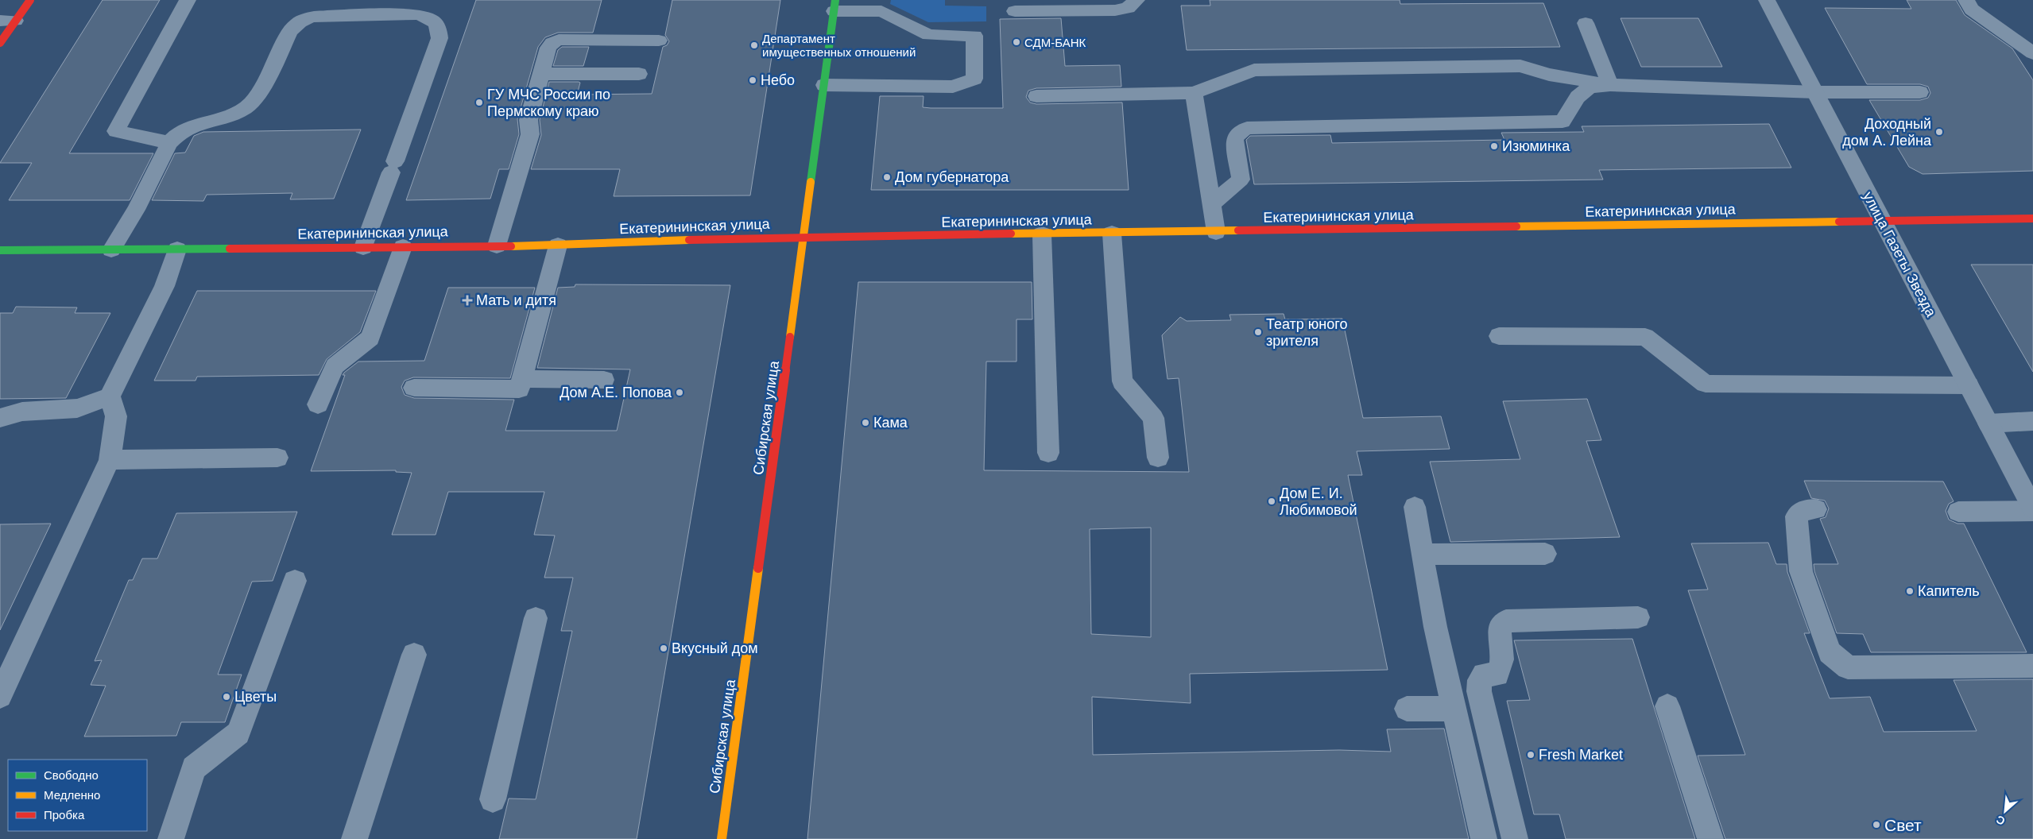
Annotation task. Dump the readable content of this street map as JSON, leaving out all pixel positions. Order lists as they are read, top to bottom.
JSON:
{
  "streets": {
    "main road": ["Екатерининская улица", "Сибирская улица"],
    "street": ["улица Газеты Звезда"]
  },
  "crossings": [
    ["Екатерининская улица", "улица Газеты Звезда"],
    ["Екатерининская улица", "Сибирская улица"]
  ],
  "places": {
    "other": [
      "СДМ-БАНК",
      "Департамент имущественных отношений",
      "Небо",
      "ГУ МЧС России по Пермскому краю",
      "Доходный дом А. Лейна",
      "Изюминка",
      "Дом губернатора",
      "Театр юного зрителя",
      "Дом А.Е. Попова",
      "Кама",
      "Дом Е. И. Любимовой",
      "Капитель",
      "Вкусный дом",
      "Цветы",
      "Fresh Market",
      "Свет"
    ],
    "health": ["Мать и дитя"]
  },
  "legend": ["Свободно", "Медленно", "Пробка"],
  "north": "bottom left"
}
